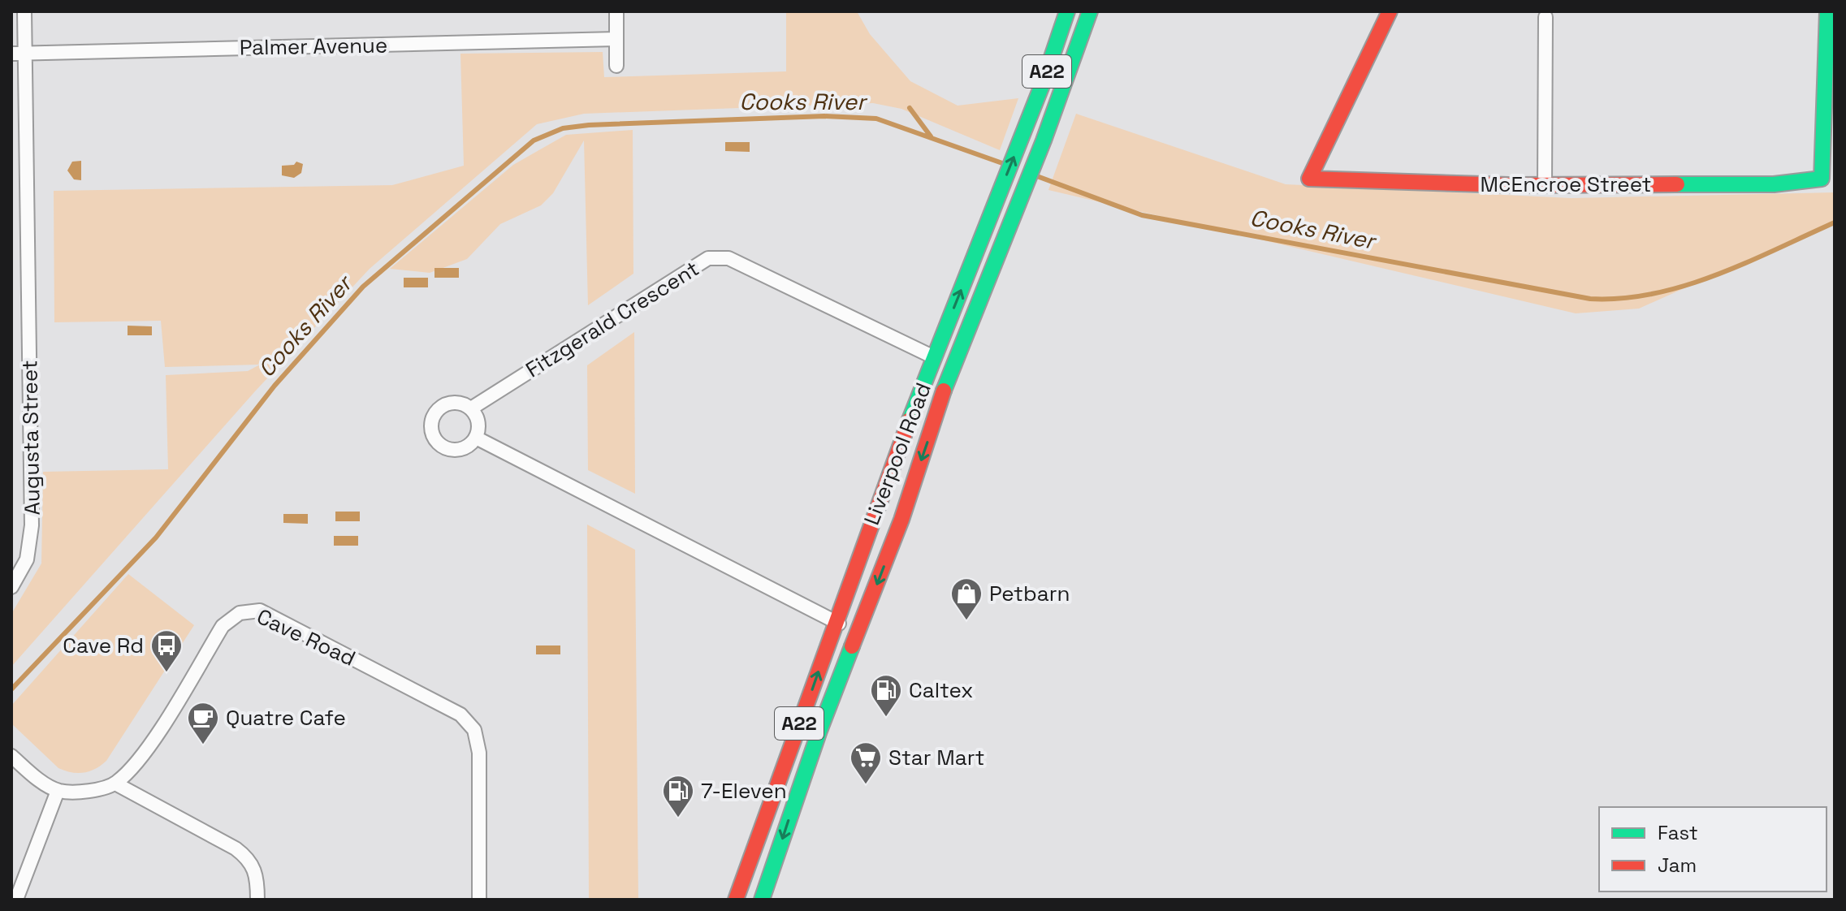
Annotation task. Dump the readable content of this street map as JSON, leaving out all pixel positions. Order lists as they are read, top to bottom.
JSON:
{
  "streets": {
    "main road": ["A22", "McEncroe Street", "Liverpool Road"],
    "street": [
      "Palmer Avenue",
      "Fitzgerald Crescent",
      "Augusta Street",
      "Cave Road"
    ]
  },
  "crossings": [
    ["Palmer Avenue", "Augusta Street"],
    ["Fitzgerald Crescent", "Liverpool Road"]
  ],
  "water": ["Cooks River"],
  "places": {
    "shop": ["Petbarn"],
    "bus stop": ["Cave Rd"],
    "fuel station": ["Caltex", "7-Eleven"],
    "cafe": ["Quatre Cafe"],
    "supermarket": ["Star Mart"]
  },
  "legend": ["Fast", "Jam"]
}
